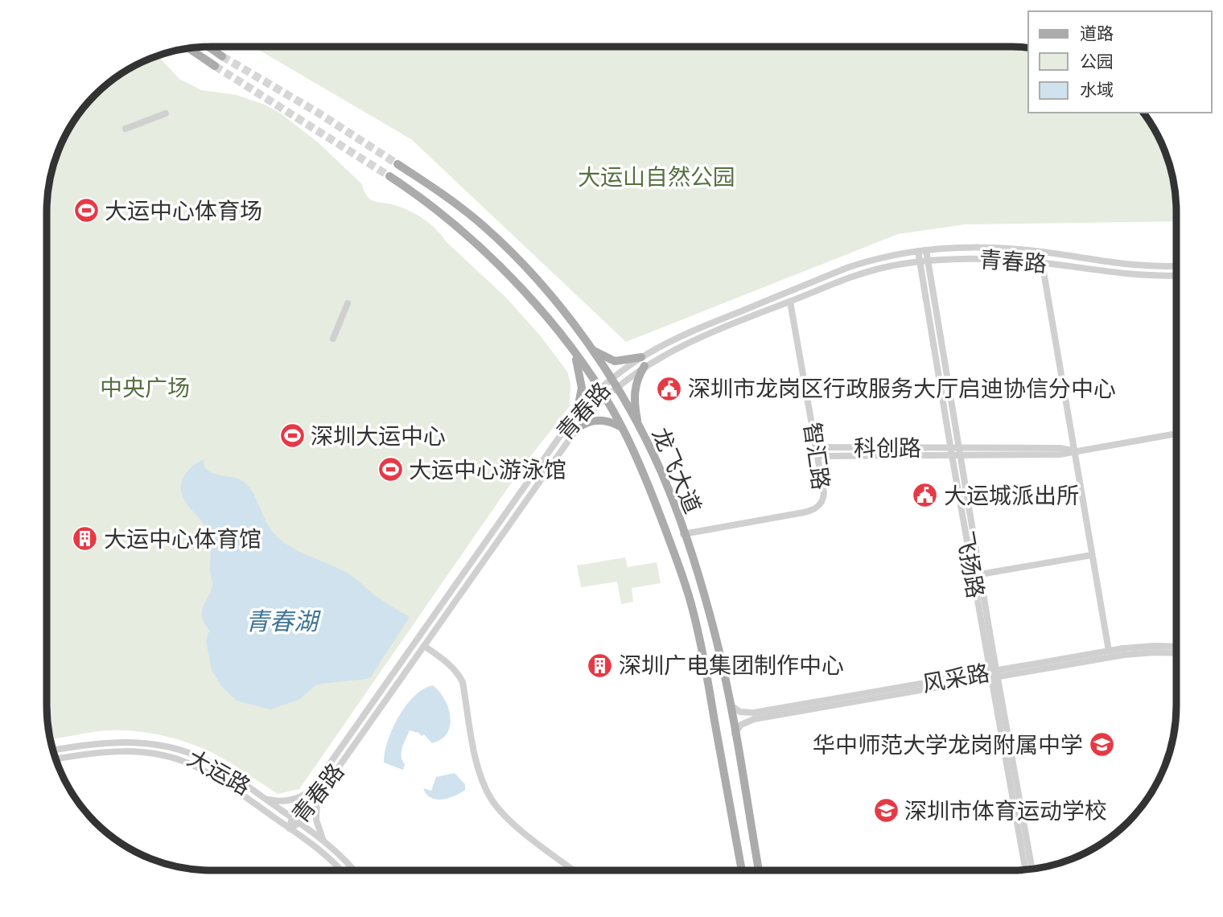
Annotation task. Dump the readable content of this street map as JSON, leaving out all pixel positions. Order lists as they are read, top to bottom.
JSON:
{
  "streets": {
    "main road": ["龙飞大道"],
    "street": [
      "青春路",
      "科创路",
      "智汇路",
      "飞扬路",
      "风采路",
      "大运路"
    ]
  },
  "crossings": [
    ["青春路", "智汇路"],
    ["青春路", "龙飞大道"],
    ["青春路", "飞扬路"],
    ["青春路", "大运路"],
    ["科创路", "智汇路"],
    ["科创路", "飞扬路"],
    ["智汇路", "龙飞大道"],
    ["龙飞大道", "风采路"],
    ["飞扬路", "风采路"]
  ],
  "water": ["青春湖"],
  "parks": ["大运山自然公园", "中央广场"],
  "places": {
    "sports": ["大运中心体育场", "深圳大运中心", "大运中心游泳馆"],
    "public building": ["深圳市龙岗区行政服务大厅启迪协信分中心", "大运城派出所"],
    "building": ["大运中心体育馆", "深圳广电集团制作中心"],
    "school or university": ["华中师范大学龙岗附属中学", "深圳市体育运动学校"]
  },
  "legend": ["道路", "公园", "水域"]
}
